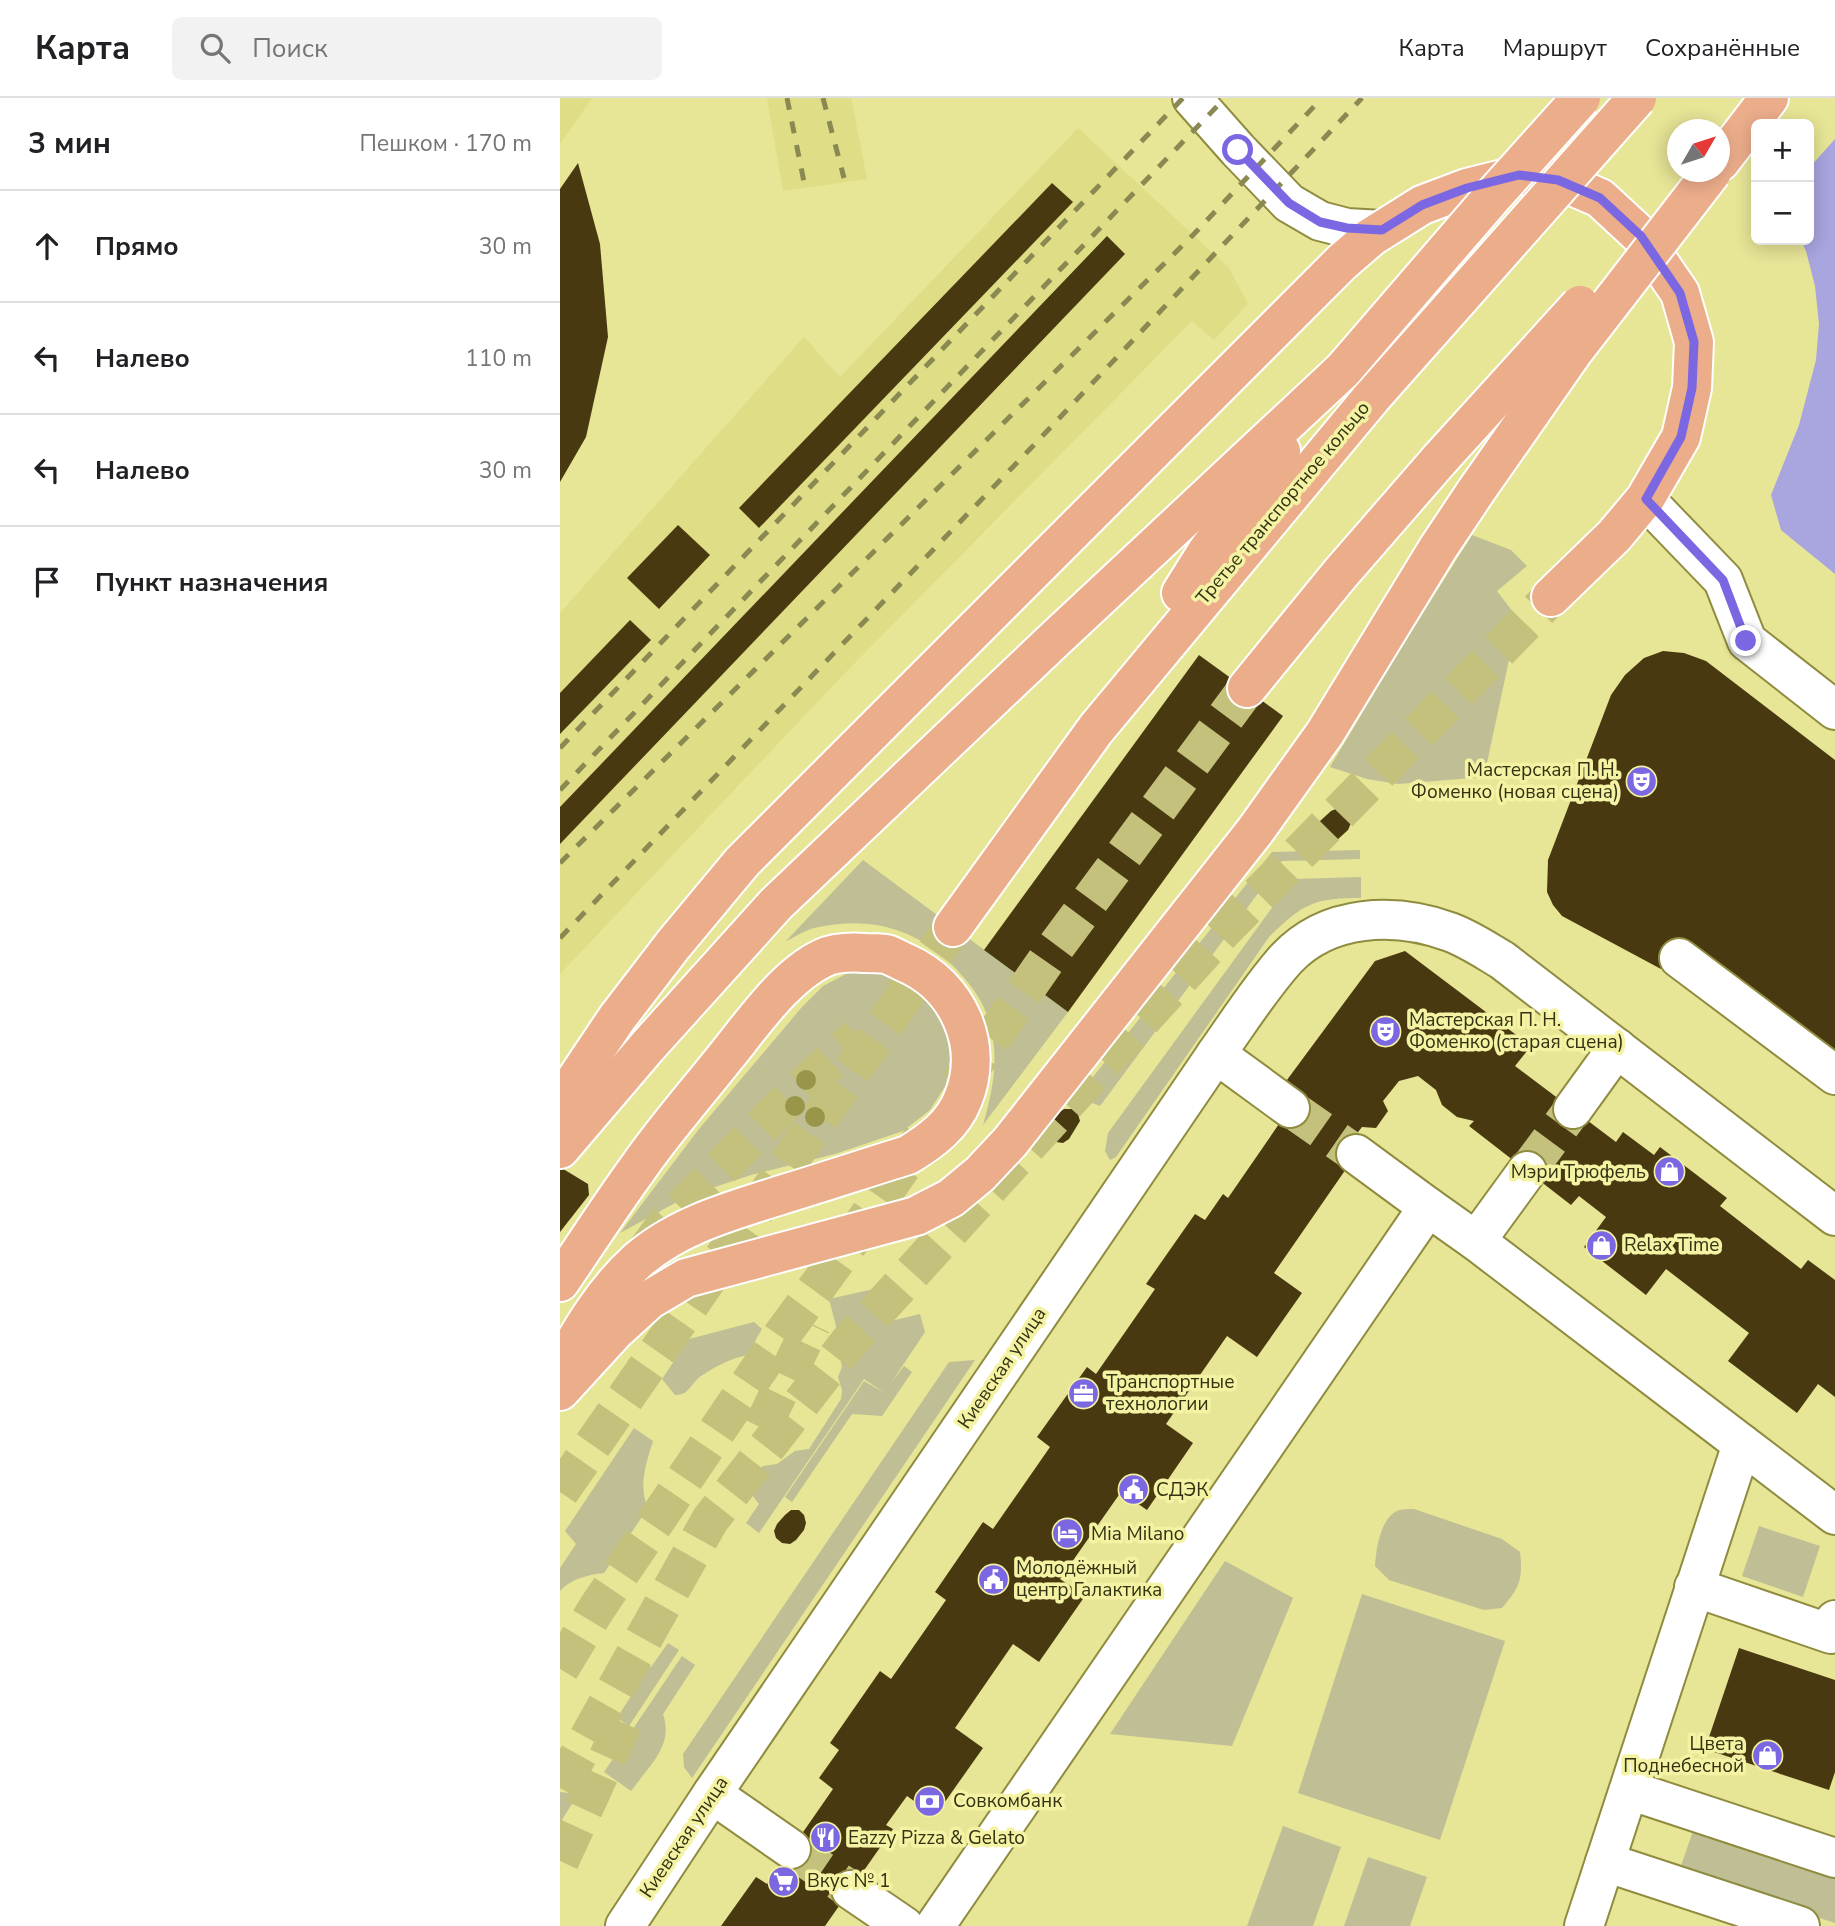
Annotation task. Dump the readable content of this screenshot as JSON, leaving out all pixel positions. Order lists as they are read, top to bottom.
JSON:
{
  "streets": {
    "main road": ["Третье транспортное кольцо"],
    "street": ["Киевская улица"]
  },
  "places": {
    "theatre": ["Мастерская П. Н. Фоменко (новая сцена)", "Мастерская П. Н. Фоменко (старая сцена)"],
    "shop": ["Мэри Трюфель", "Relax Time", "Цвета Поднебесной"],
    "office": ["Транспортные технологии"],
    "public building": ["СДЭК", "Молодёжный центр Галактика"],
    "hotel": ["Mia Milano"],
    "bank": ["Совкомбанк"],
    "restaurant": ["Eazzy Pizza & Gelato"],
    "supermarket": ["Вкус № 1"]
  },
  "north": "top right",
  "page": {
    "header": "Карта",
    "search": "Поиск",
    "nav": ["Карта", "Маршрут", "Сохранённые"],
    "heading": ["3 мин", "Пешком · 170 m"],
    "map_buttons": ["+", "−"],
    "list": [
      ["Прямо", "30 m"],
      ["Налево", "110 m"],
      ["Налево", "30 m"],
      "Пункт назначения"
    ]
  }
}
